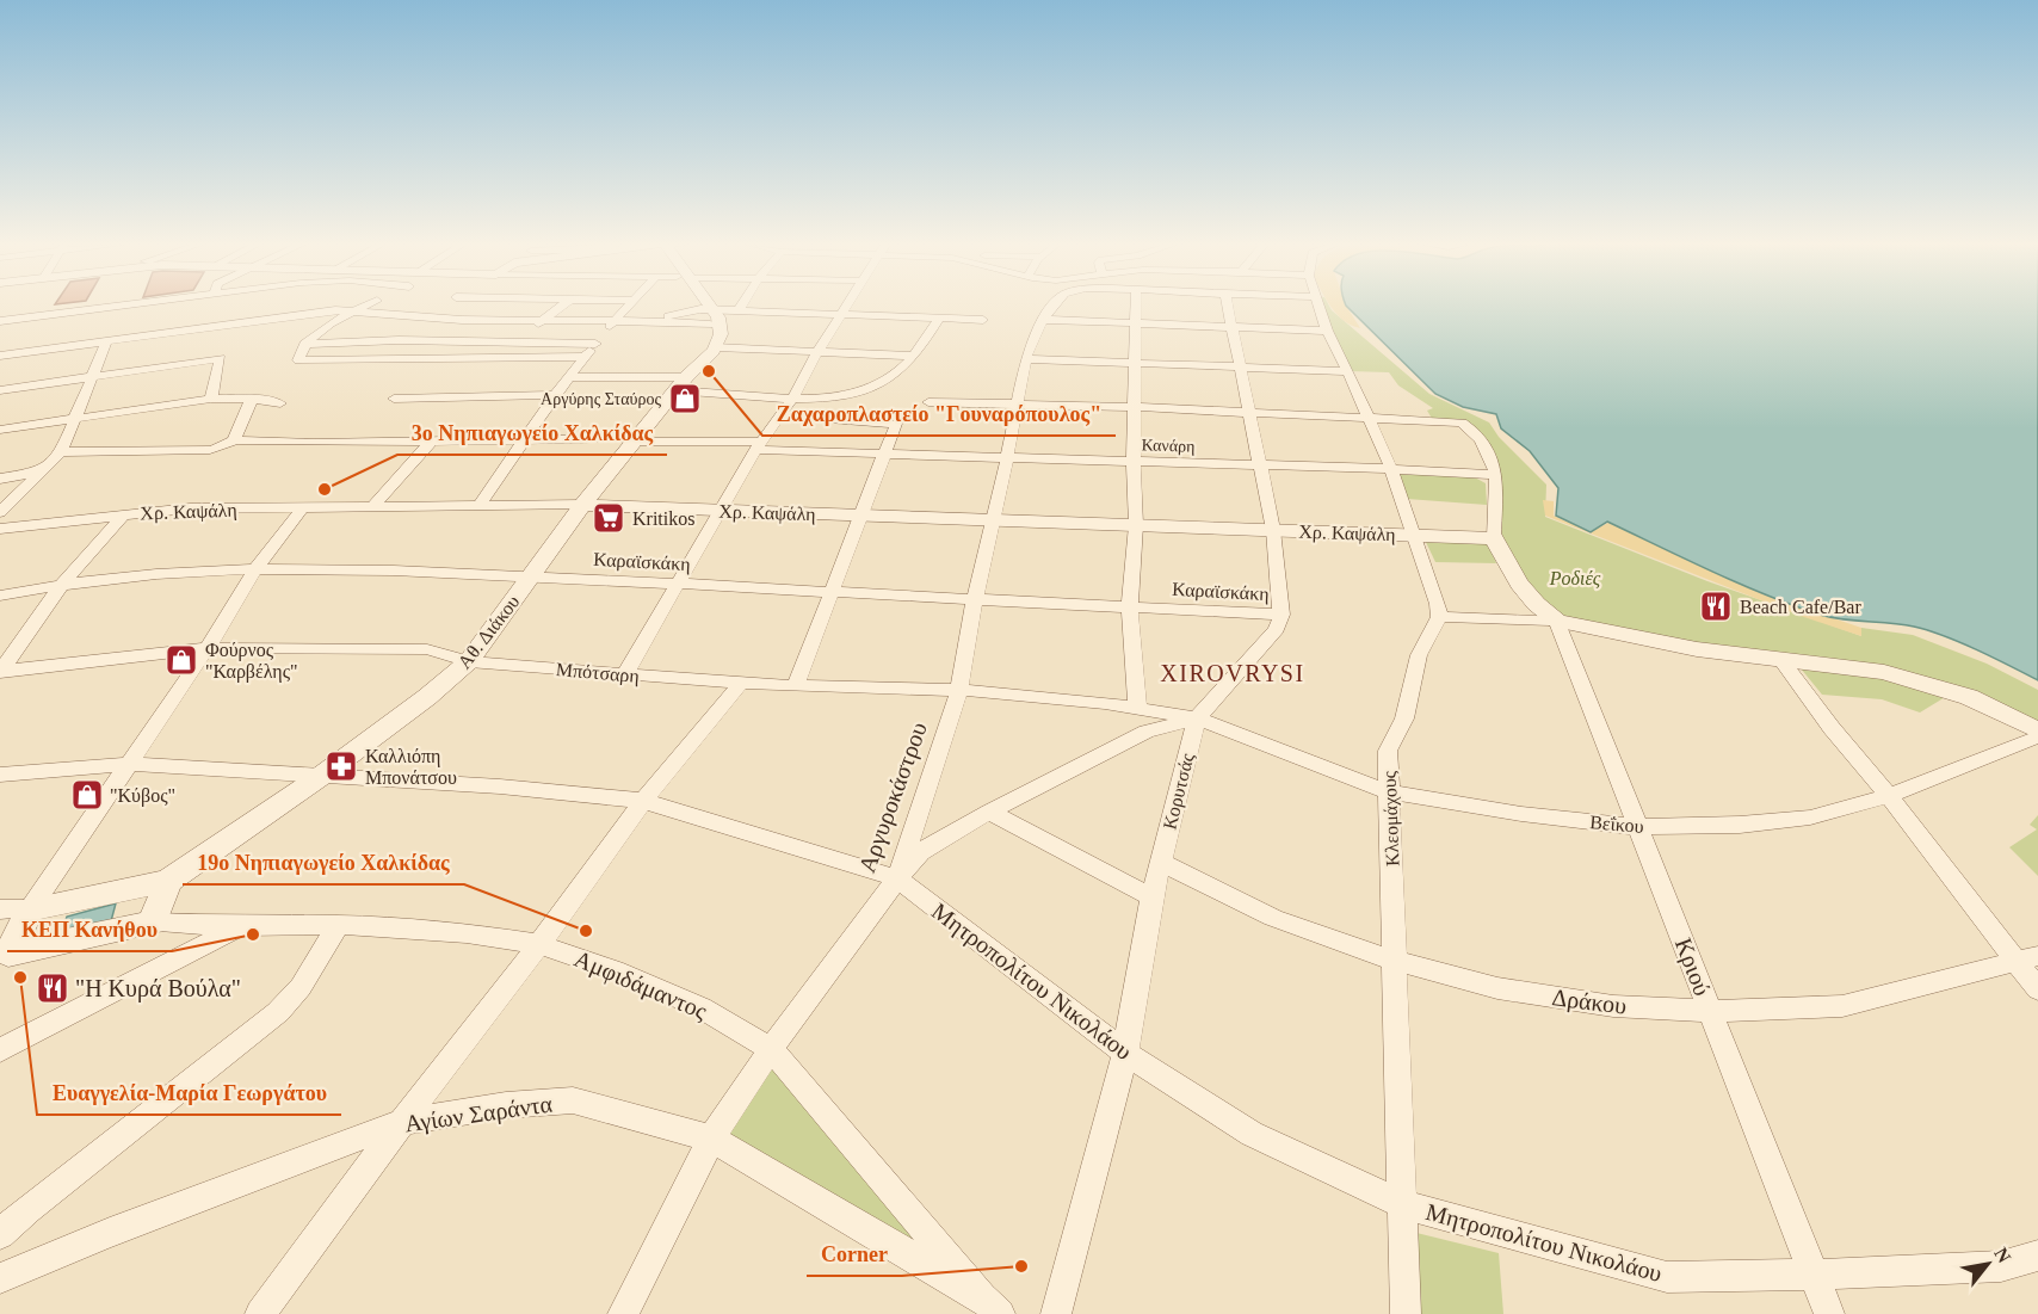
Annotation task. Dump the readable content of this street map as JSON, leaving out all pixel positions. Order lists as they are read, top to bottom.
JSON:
{
  "streets": {
    "street": [
      "Κανάρη",
      "Χρ. Καψάλη",
      "Καραϊσκάκη",
      "Αθ. Διάκου",
      "Μπότσαρη",
      "Κορυτσάς",
      "Αργυροκάστρου",
      "Κλεομάχους",
      "Βεΐκου",
      "Κριού",
      "Μητροπολίτου Νικολάου",
      "Αμφιδάμαντος",
      "Δράκου",
      "Αγίων Σαράντα"
    ]
  },
  "crossings": [
    ["Κανάρη", "Αθ. Διάκου"],
    ["Κανάρη", "Αργυροκάστρου"],
    ["Χρ. Καψάλη", "Αθ. Διάκου"],
    ["Χρ. Καψάλη", "Αργυροκάστρου"],
    ["Καραϊσκάκη", "Αθ. Διάκου"],
    ["Καραϊσκάκη", "Κορυτσάς"],
    ["Καραϊσκάκη", "Αργυροκάστρου"],
    ["Αθ. Διάκου", "Μπότσαρη"],
    ["Αθ. Διάκου", "Μητροπολίτου Νικολάου"],
    ["Μπότσαρη", "Κορυτσάς"],
    ["Μπότσαρη", "Αργυροκάστρου"],
    ["Μπότσαρη", "Βεΐκου"],
    ["Κορυτσάς", "Βεΐκου"],
    ["Κορυτσάς", "Μητροπολίτου Νικολάου"],
    ["Κορυτσάς", "Δράκου"],
    ["Αργυροκάστρου", "Μητροπολίτου Νικολάου"],
    ["Αργυροκάστρου", "Αμφιδάμαντος"],
    ["Αργυροκάστρου", "Αγίων Σαράντα"],
    ["Κλεομάχους", "Βεΐκου"],
    ["Κλεομάχους", "Μητροπολίτου Νικολάου"],
    ["Κλεομάχους", "Δράκου"],
    ["Βεΐκου", "Κριού"],
    ["Κριού", "Μητροπολίτου Νικολάου"],
    ["Κριού", "Δράκου"],
    ["Αμφιδάμαντος", "Αγίων Σαράντα"]
  ],
  "districts": ["XIROVRYSI"],
  "parks": ["Ροδιές"],
  "places": {
    "other": [
      "Ζαχαροπλαστείο \"Γουναρόπουλος\"",
      "3ο Νηπιαγωγείο Χαλκίδας",
      "19ο Νηπιαγωγείο Χαλκίδας",
      "ΚΕΠ Κανήθου",
      "Ευαγγελία-Μαρία Γεωργάτου",
      "Corner"
    ],
    "shop": ["Αργύρης Σταύρος", "Φούρνος \"Καρβέλης\"", "\"Κύβος\""],
    "supermarket": ["Kritikos"],
    "restaurant": ["Beach Cafe/Bar", "\"Η Κυρά Βούλα\""],
    "pharmacy": ["Καλλιόπη Μπονάτσου"]
  },
  "north": "top right"
}
